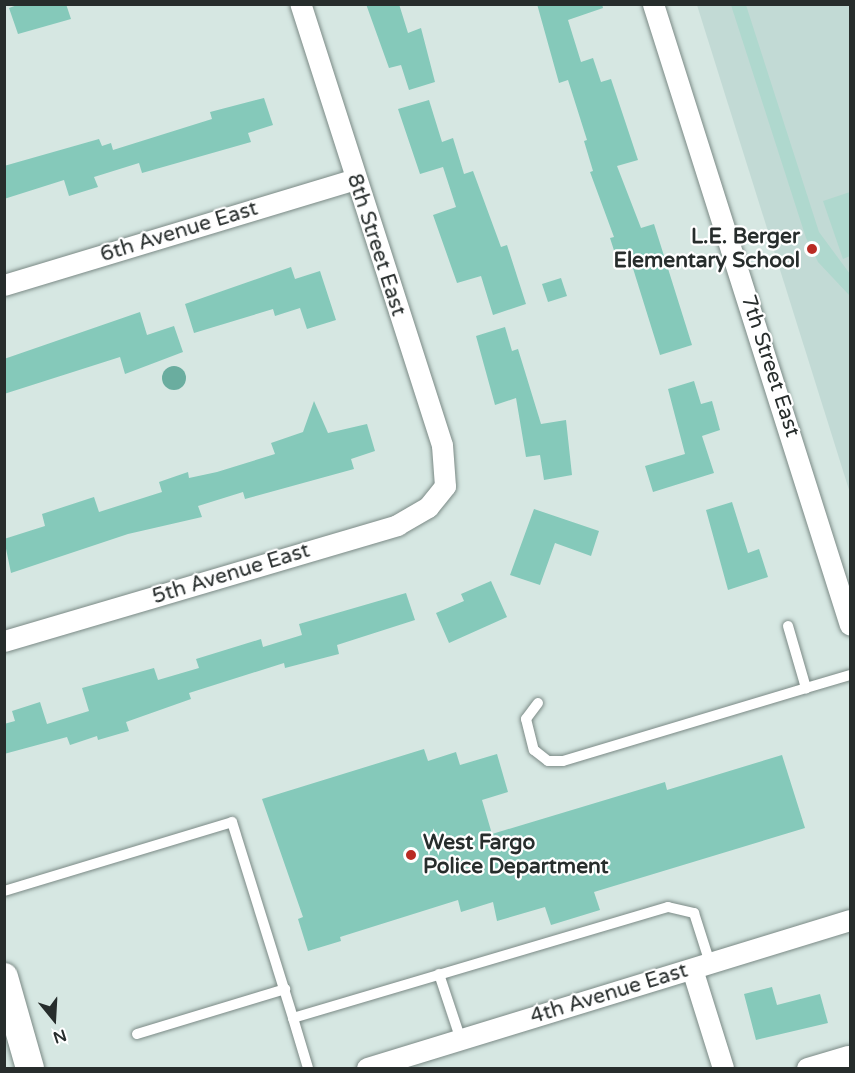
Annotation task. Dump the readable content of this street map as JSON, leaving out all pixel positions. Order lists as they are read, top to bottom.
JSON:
{
  "streets": {
    "street": [
      "6th Avenue East",
      "8th Street East",
      "7th Street East",
      "5th Avenue East",
      "4th Avenue East"
    ]
  },
  "crossings": [
    ["6th Avenue East", "8th Street East"],
    ["8th Street East", "5th Avenue East"]
  ],
  "places": ["L.E. Berger Elementary School", "West Fargo Police Department"],
  "north": "bottom"
}
